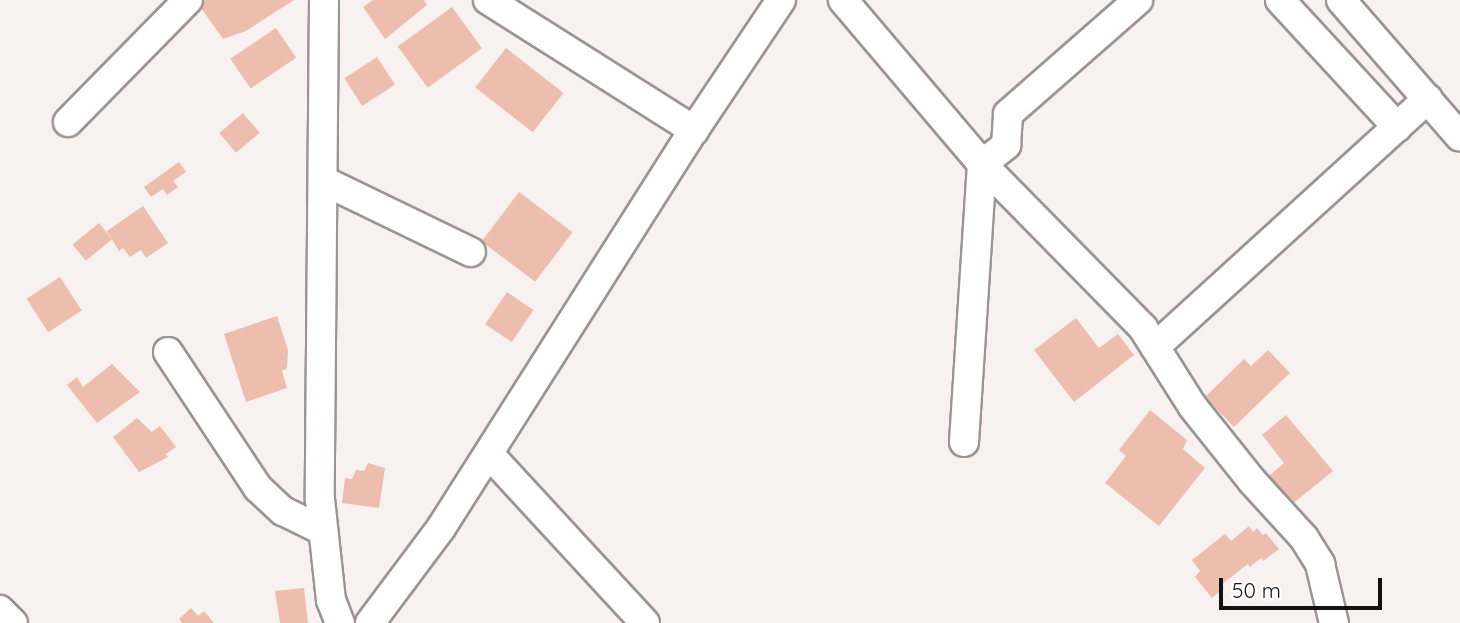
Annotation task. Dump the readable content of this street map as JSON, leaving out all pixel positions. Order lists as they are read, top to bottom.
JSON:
{
  "scale_bar": "50 m"
}
